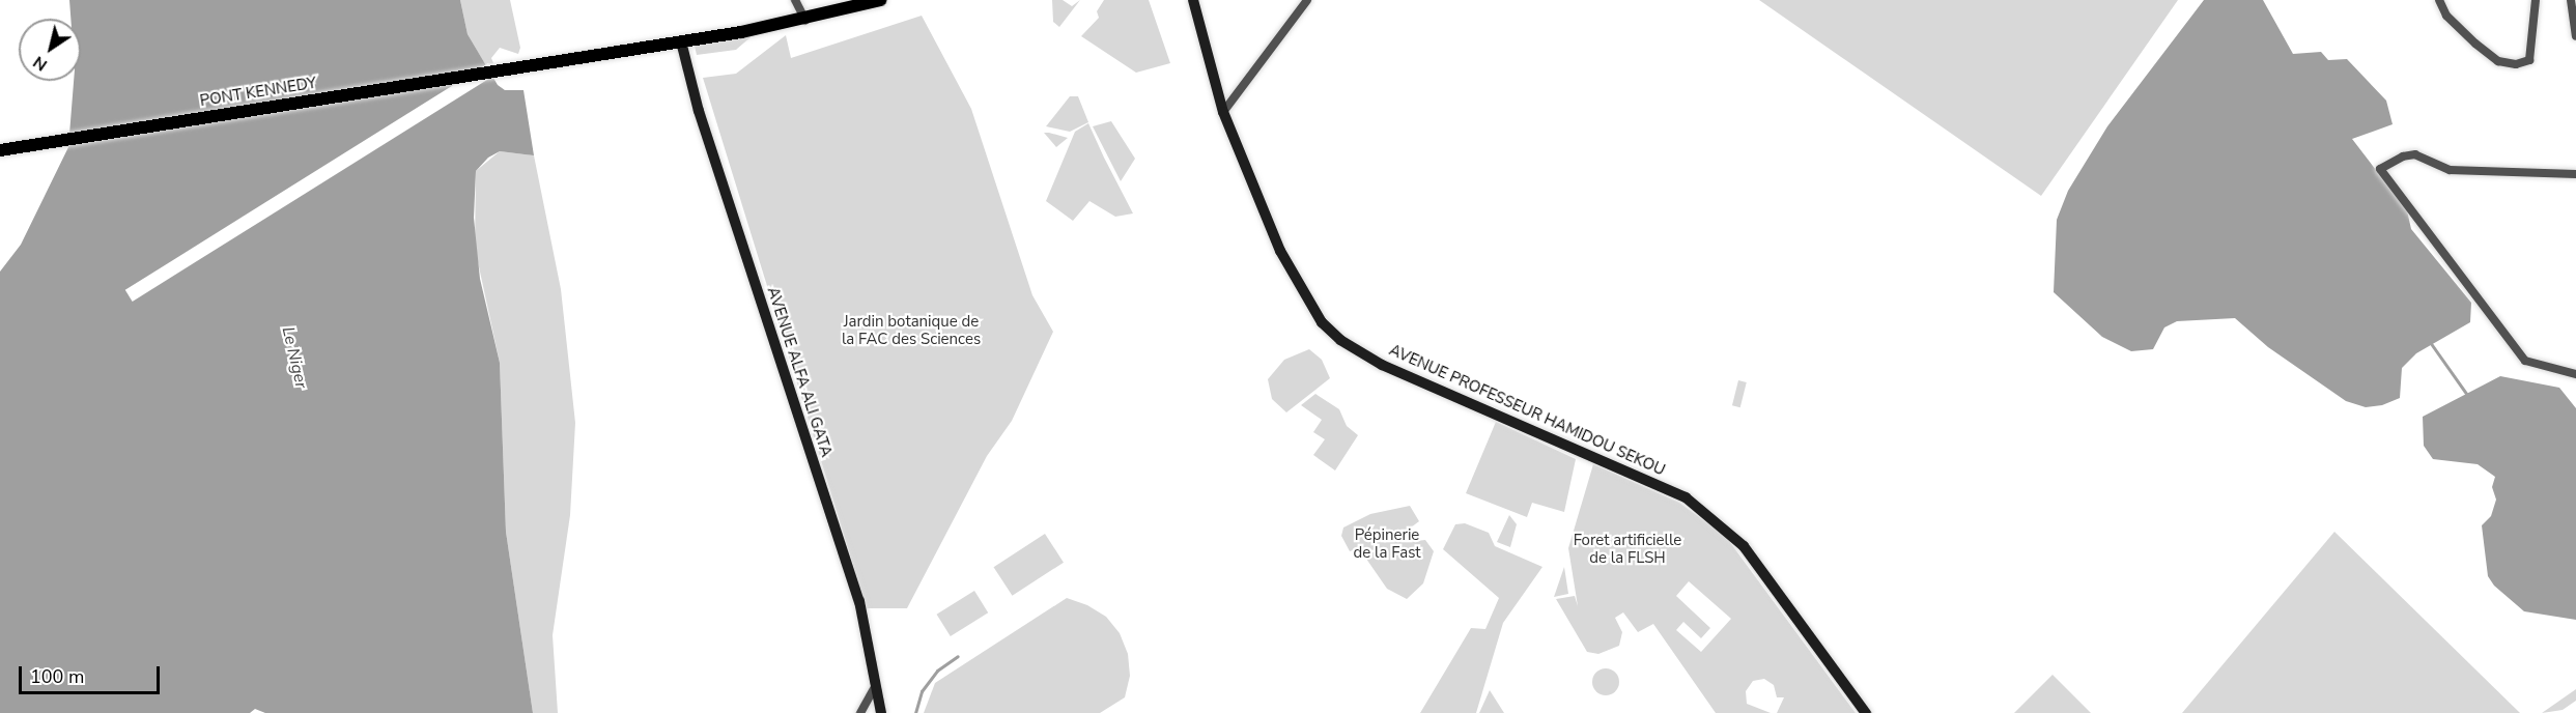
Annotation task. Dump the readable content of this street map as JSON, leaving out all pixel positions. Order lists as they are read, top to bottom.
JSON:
{
  "streets": {
    "main road": ["PONT KENNEDY"],
    "street": ["AVENUE ALFA ALI GATA", "AVENUE PROFESSEUR HAMIDOU SEKOU"]
  },
  "crossings": [
    ["PONT KENNEDY", "AVENUE ALFA ALI GATA"]
  ],
  "water": ["Le Niger"],
  "parks": ["Jardin botanique de la FAC des Sciences", "Pépinerie de la Fast", "Foret artificielle de la FLSH"],
  "scale_bar": "100 m",
  "north": "bottom left"
}
